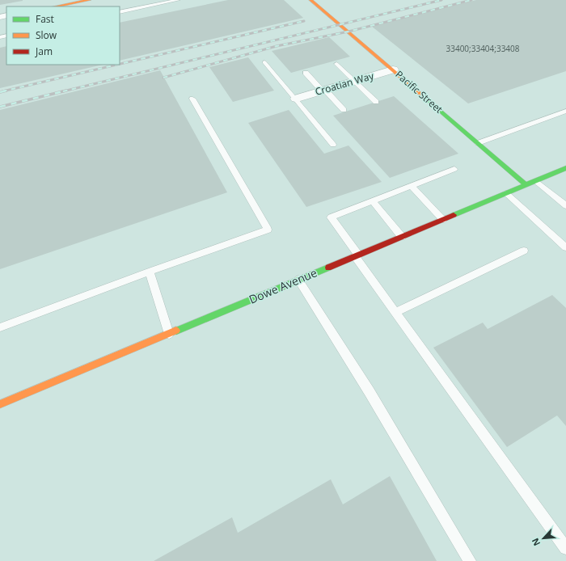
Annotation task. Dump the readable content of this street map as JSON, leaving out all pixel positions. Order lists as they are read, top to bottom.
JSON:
{
  "streets": {
    "street": ["Croatian Way", "Pacific Street", "Dowe Avenue"]
  },
  "crossings": [
    ["Croatian Way", "Pacific Street"],
    ["Pacific Street", "Dowe Avenue"]
  ],
  "house_numbers": ["33400;33404;33408"],
  "legend": ["Fast", "Slow", "Jam"],
  "north": "bottom left"
}
